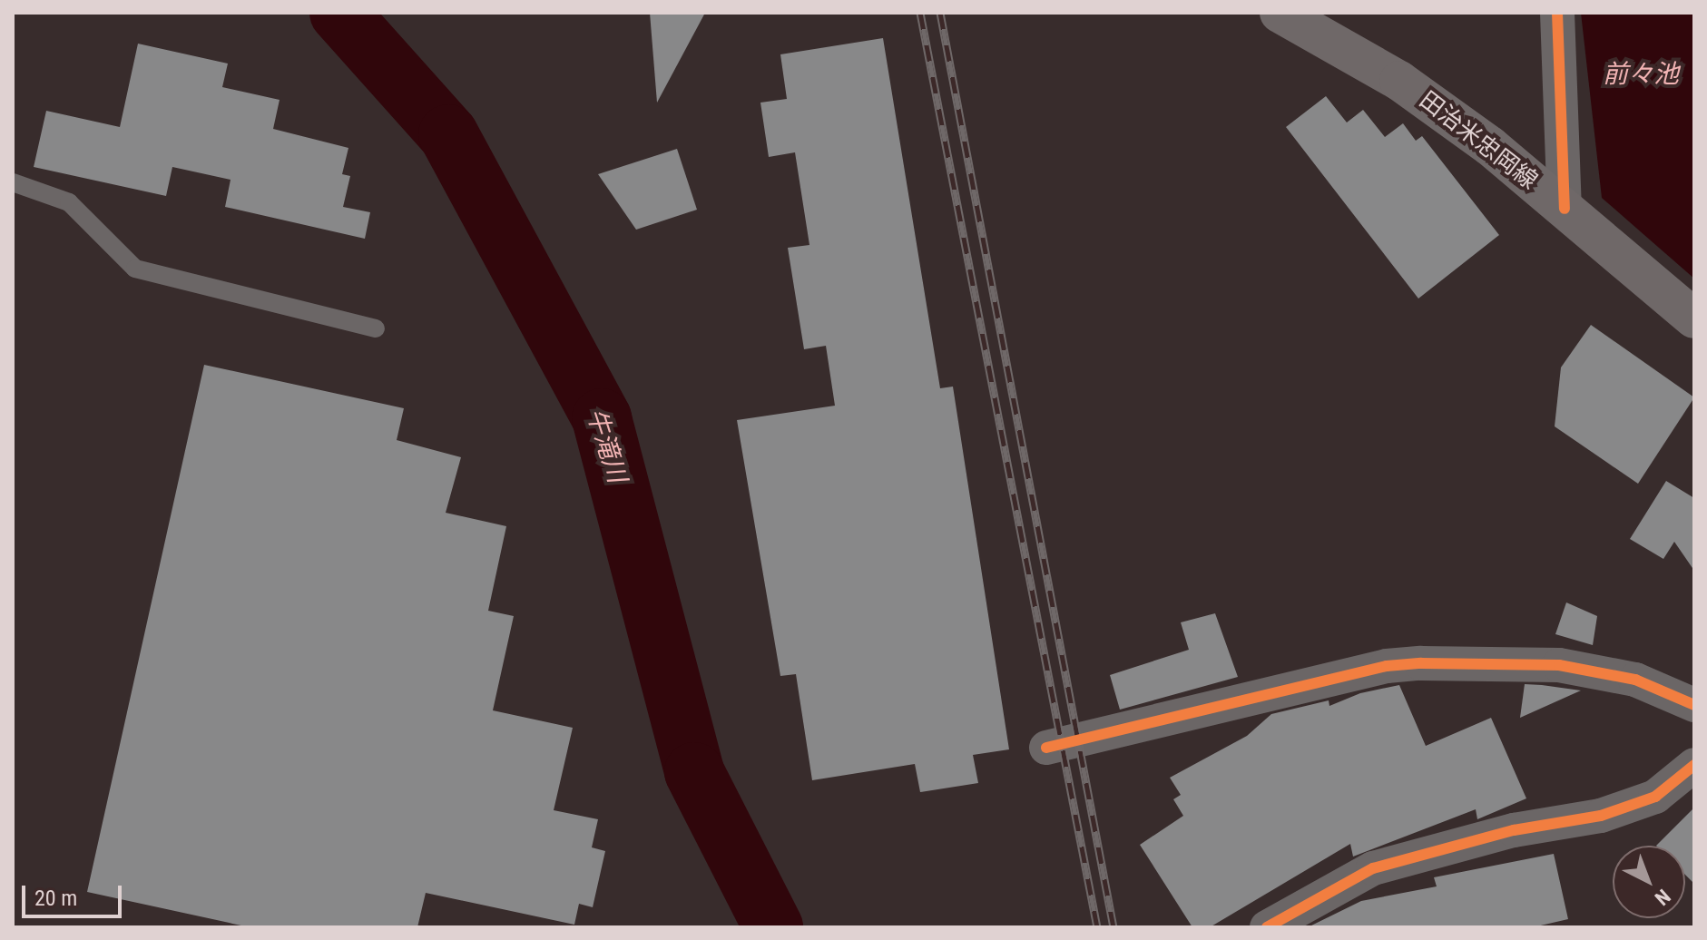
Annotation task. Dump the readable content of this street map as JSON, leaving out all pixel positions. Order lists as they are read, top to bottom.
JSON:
{
  "streets": {
    "main road": ["田治米忠岡線"]
  },
  "water": ["前々池", "牛滝川"],
  "scale_bar": "20 m",
  "north": "bottom right"
}
